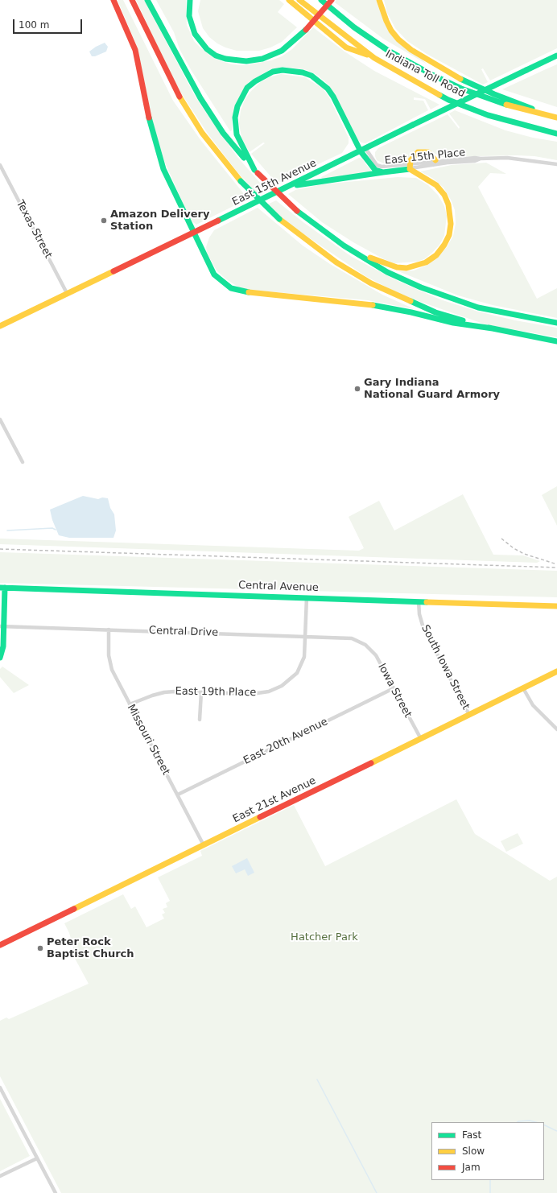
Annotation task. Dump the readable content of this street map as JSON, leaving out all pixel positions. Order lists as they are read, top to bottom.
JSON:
{
  "streets": {
    "main road": [
      "Indiana Toll Road",
      "East 15th Place",
      "East 15th Avenue",
      "Central Avenue",
      "East 21st Avenue"
    ],
    "street": [
      "Texas Street",
      "Central Drive",
      "South Iowa Street",
      "Iowa Street",
      "East 19th Place",
      "Missouri Street",
      "East 20th Avenue"
    ]
  },
  "crossings": [
    ["East 15th Place", "East 15th Avenue"],
    ["East 15th Avenue", "Texas Street"],
    ["Central Avenue", "South Iowa Street"],
    ["Central Avenue", "East 19th Place"],
    ["Central Drive", "Iowa Street"],
    ["Central Drive", "East 19th Place"],
    ["Central Drive", "Missouri Street"],
    ["South Iowa Street", "East 21st Avenue"],
    ["Iowa Street", "East 20th Avenue"],
    ["Iowa Street", "East 21st Avenue"],
    ["East 19th Place", "Missouri Street"],
    ["Missouri Street", "East 20th Avenue"],
    ["Missouri Street", "East 21st Avenue"]
  ],
  "parks": ["Hatcher Park"],
  "places": ["Amazon Delivery Station", "Gary Indiana National Guard Armory", "Peter Rock Baptist Church"],
  "legend": ["Fast", "Slow", "Jam"],
  "scale_bar": "100 m"
}
